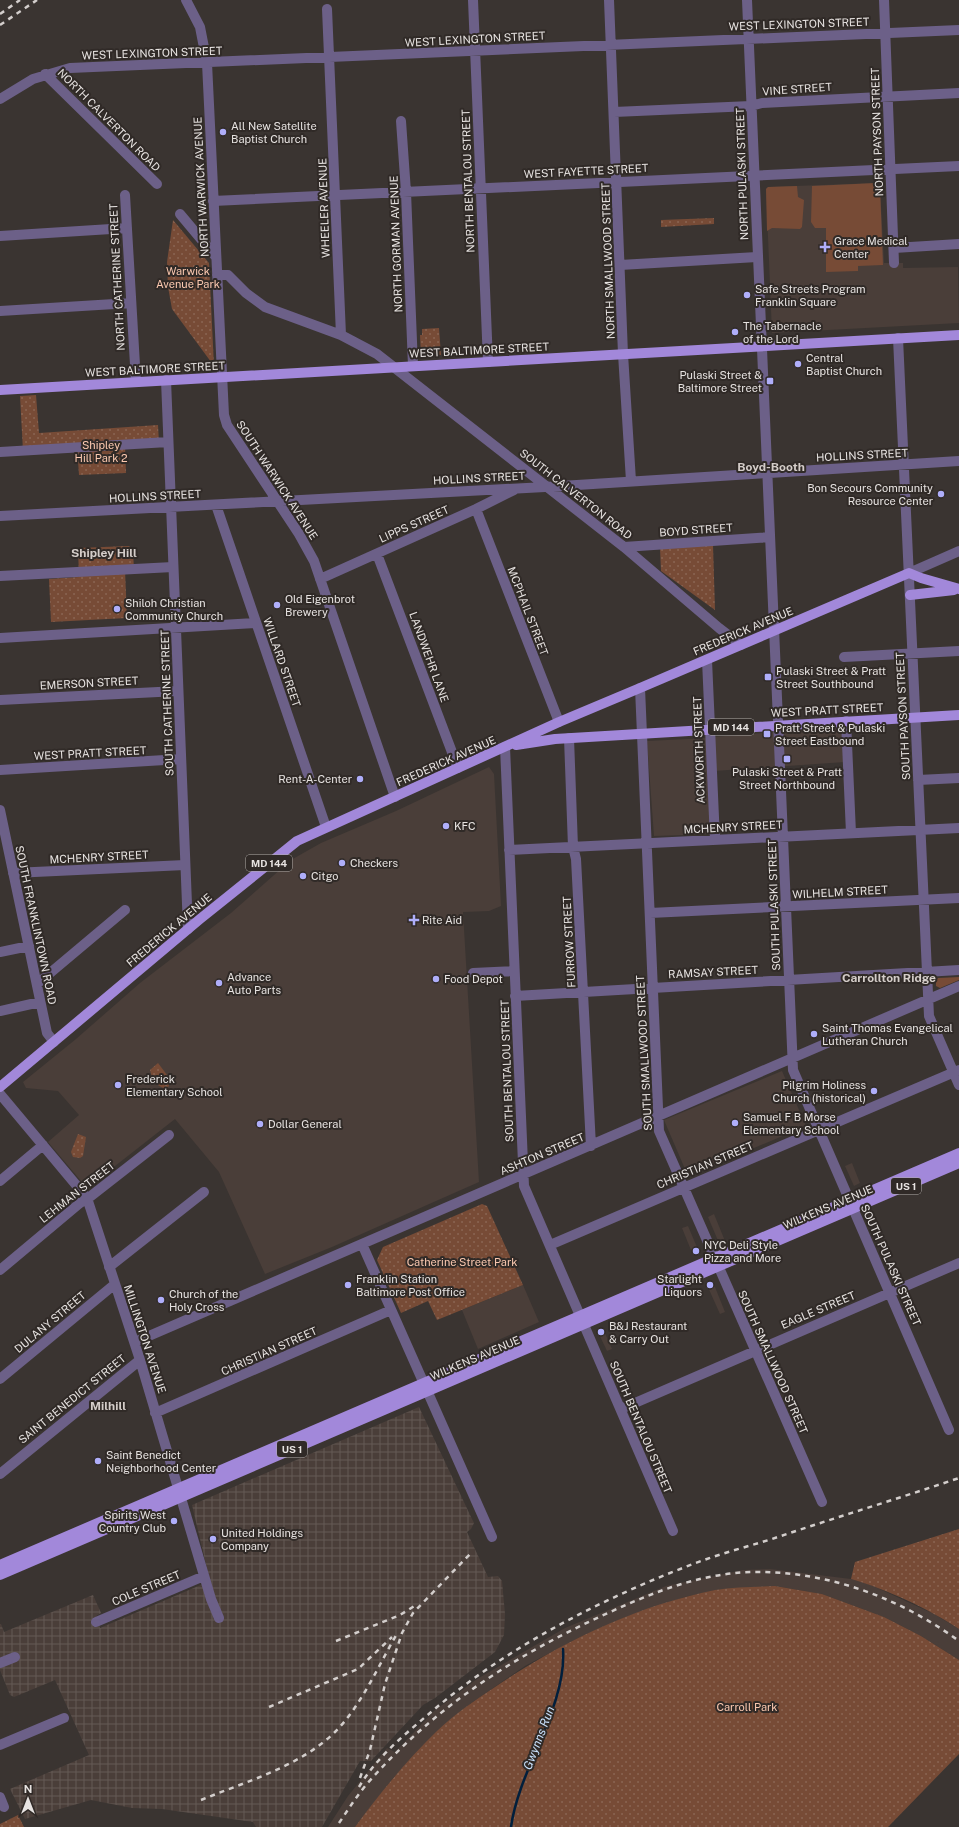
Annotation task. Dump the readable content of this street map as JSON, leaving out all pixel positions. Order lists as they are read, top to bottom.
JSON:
{
  "streets": {
    "main road": [
      "WEST BALTIMORE STREET",
      "FREDERICK AVENUE",
      "WEST PRATT STREET",
      "MD 144",
      "US 1",
      "WILKENS AVENUE"
    ],
    "street": [
      "WEST LEXINGTON STREET",
      "VINE STREET",
      "NORTH CALVERTON ROAD",
      "NORTH PAYSON STREET",
      "WEST FAYETTE STREET",
      "NORTH PULASKI STREET",
      "NORTH BENTALOU STREET",
      "NORTH WARWICK AVENUE",
      "WHEELER AVENUE",
      "NORTH GORMAN AVENUE",
      "NORTH SMALLWOOD STREET",
      "NORTH CATHERINE STREET",
      "HOLLINS STREET",
      "SOUTH WARWICK AVENUE",
      "SOUTH CALVERTON ROAD",
      "LIPPS STREET",
      "BOYD STREET",
      "MCPHAIL STREET",
      "LANDWEHR LANE",
      "WILLARD STREET",
      "EMERSON STREET",
      "SOUTH CATHERINE STREET",
      "SOUTH PAYSON STREET",
      "ACKWORTH STREET",
      "MCHENRY STREET",
      "WILHELM STREET",
      "SOUTH PULASKI STREET",
      "SOUTH FRANKLINTOWN ROAD",
      "FURROW STREET",
      "RAMSAY STREET",
      "SOUTH SMALLWOOD STREET",
      "SOUTH BENTALOU STREET",
      "ASHTON STREET",
      "CHRISTIAN STREET",
      "LEHMAN STREET",
      "EAGLE STREET",
      "DULANY STREET",
      "MILLINGTON AVENUE",
      "SAINT BENEDICT STREET",
      "COLE STREET"
    ]
  },
  "crossings": [
    ["WEST LEXINGTON STREET", "NORTH CALVERTON ROAD"],
    ["WEST LEXINGTON STREET", "NORTH PAYSON STREET"],
    ["WEST LEXINGTON STREET", "NORTH PULASKI STREET"],
    ["WEST LEXINGTON STREET", "NORTH BENTALOU STREET"],
    ["WEST LEXINGTON STREET", "NORTH WARWICK AVENUE"],
    ["WEST LEXINGTON STREET", "WHEELER AVENUE"],
    ["WEST LEXINGTON STREET", "NORTH SMALLWOOD STREET"],
    ["VINE STREET", "NORTH PAYSON STREET"],
    ["VINE STREET", "NORTH PULASKI STREET"],
    ["VINE STREET", "NORTH SMALLWOOD STREET"],
    ["NORTH PAYSON STREET", "WEST FAYETTE STREET"],
    ["WEST FAYETTE STREET", "NORTH PULASKI STREET"],
    ["WEST FAYETTE STREET", "NORTH BENTALOU STREET"],
    ["WEST FAYETTE STREET", "NORTH WARWICK AVENUE"],
    ["WEST FAYETTE STREET", "WHEELER AVENUE"],
    ["WEST FAYETTE STREET", "NORTH GORMAN AVENUE"],
    ["WEST FAYETTE STREET", "NORTH SMALLWOOD STREET"],
    ["NORTH PULASKI STREET", "WEST BALTIMORE STREET"],
    ["NORTH PULASKI STREET", "SOUTH PULASKI STREET"],
    ["NORTH BENTALOU STREET", "WEST BALTIMORE STREET"],
    ["NORTH WARWICK AVENUE", "WEST BALTIMORE STREET"],
    ["NORTH WARWICK AVENUE", "SOUTH WARWICK AVENUE"],
    ["NORTH GORMAN AVENUE", "WEST BALTIMORE STREET"],
    ["NORTH SMALLWOOD STREET", "WEST BALTIMORE STREET"],
    ["NORTH CATHERINE STREET", "WEST BALTIMORE STREET"],
    ["WEST BALTIMORE STREET", "SOUTH WARWICK AVENUE"],
    ["WEST BALTIMORE STREET", "SOUTH CALVERTON ROAD"],
    ["WEST BALTIMORE STREET", "SOUTH CATHERINE STREET"],
    ["WEST BALTIMORE STREET", "SOUTH PAYSON STREET"],
    ["WEST BALTIMORE STREET", "SOUTH PULASKI STREET"],
    ["HOLLINS STREET", "SOUTH WARWICK AVENUE"],
    ["HOLLINS STREET", "SOUTH CALVERTON ROAD"],
    ["HOLLINS STREET", "LIPPS STREET"],
    ["HOLLINS STREET", "WILLARD STREET"],
    ["HOLLINS STREET", "SOUTH CATHERINE STREET"],
    ["HOLLINS STREET", "SOUTH PAYSON STREET"],
    ["HOLLINS STREET", "SOUTH PULASKI STREET"],
    ["SOUTH WARWICK AVENUE", "LIPPS STREET"],
    ["SOUTH WARWICK AVENUE", "FREDERICK AVENUE"],
    ["SOUTH CALVERTON ROAD", "BOYD STREET"],
    ["SOUTH CALVERTON ROAD", "FREDERICK AVENUE"],
    ["LIPPS STREET", "MCPHAIL STREET"],
    ["LIPPS STREET", "LANDWEHR LANE"],
    ["BOYD STREET", "SOUTH PULASKI STREET"],
    ["MCPHAIL STREET", "FREDERICK AVENUE"],
    ["FREDERICK AVENUE", "LANDWEHR LANE"],
    ["FREDERICK AVENUE", "WILLARD STREET"],
    ["FREDERICK AVENUE", "SOUTH CATHERINE STREET"],
    ["FREDERICK AVENUE", "WEST PRATT STREET"],
    ["FREDERICK AVENUE", "SOUTH PAYSON STREET"],
    ["FREDERICK AVENUE", "ACKWORTH STREET"],
    ["FREDERICK AVENUE", "SOUTH PULASKI STREET"],
    ["FREDERICK AVENUE", "SOUTH FRANKLINTOWN ROAD"],
    ["FREDERICK AVENUE", "SOUTH SMALLWOOD STREET"],
    ["FREDERICK AVENUE", "SOUTH BENTALOU STREET"],
    ["EMERSON STREET", "SOUTH CATHERINE STREET"],
    ["SOUTH CATHERINE STREET", "WEST PRATT STREET"],
    ["SOUTH CATHERINE STREET", "MCHENRY STREET"],
    ["WEST PRATT STREET", "SOUTH PAYSON STREET"],
    ["WEST PRATT STREET", "ACKWORTH STREET"],
    ["WEST PRATT STREET", "SOUTH PULASKI STREET"],
    ["WEST PRATT STREET", "FURROW STREET"],
    ["WEST PRATT STREET", "SOUTH SMALLWOOD STREET"],
    ["WEST PRATT STREET", "SOUTH BENTALOU STREET"],
    ["SOUTH PAYSON STREET", "MCHENRY STREET"],
    ["SOUTH PAYSON STREET", "WILHELM STREET"],
    ["SOUTH PAYSON STREET", "RAMSAY STREET"],
    ["SOUTH PAYSON STREET", "ASHTON STREET"],
    ["SOUTH PAYSON STREET", "CHRISTIAN STREET"],
    ["ACKWORTH STREET", "MCHENRY STREET"],
    ["MCHENRY STREET", "SOUTH PULASKI STREET"],
    ["MCHENRY STREET", "SOUTH FRANKLINTOWN ROAD"],
    ["MCHENRY STREET", "FURROW STREET"],
    ["MCHENRY STREET", "SOUTH SMALLWOOD STREET"],
    ["MCHENRY STREET", "SOUTH BENTALOU STREET"],
    ["WILHELM STREET", "SOUTH PULASKI STREET"],
    ["WILHELM STREET", "SOUTH SMALLWOOD STREET"],
    ["SOUTH PULASKI STREET", "RAMSAY STREET"],
    ["SOUTH PULASKI STREET", "ASHTON STREET"],
    ["SOUTH PULASKI STREET", "CHRISTIAN STREET"],
    ["SOUTH PULASKI STREET", "WILKENS AVENUE"],
    ["SOUTH PULASKI STREET", "EAGLE STREET"],
    ["FURROW STREET", "RAMSAY STREET"],
    ["FURROW STREET", "ASHTON STREET"],
    ["RAMSAY STREET", "SOUTH SMALLWOOD STREET"],
    ["RAMSAY STREET", "SOUTH BENTALOU STREET"],
    ["SOUTH SMALLWOOD STREET", "ASHTON STREET"],
    ["SOUTH SMALLWOOD STREET", "CHRISTIAN STREET"],
    ["SOUTH SMALLWOOD STREET", "WILKENS AVENUE"],
    ["SOUTH SMALLWOOD STREET", "EAGLE STREET"],
    ["SOUTH BENTALOU STREET", "ASHTON STREET"],
    ["SOUTH BENTALOU STREET", "CHRISTIAN STREET"],
    ["SOUTH BENTALOU STREET", "WILKENS AVENUE"],
    ["SOUTH BENTALOU STREET", "EAGLE STREET"],
    ["ASHTON STREET", "MILLINGTON AVENUE"],
    ["CHRISTIAN STREET", "MILLINGTON AVENUE"],
    ["LEHMAN STREET", "MILLINGTON AVENUE"],
    ["WILKENS AVENUE", "MILLINGTON AVENUE"],
    ["DULANY STREET", "MILLINGTON AVENUE"],
    ["MILLINGTON AVENUE", "SAINT BENEDICT STREET"],
    ["MILLINGTON AVENUE", "COLE STREET"]
  ],
  "districts": [
    "Boyd-Booth",
    "Shipley Hill",
    "Carrollton Ridge",
    "Milhill"
  ],
  "water": ["Gwynns Run"],
  "parks": [
    "Warwick Avenue Park",
    "Shipley Hill Park 2",
    "Catherine Street Park",
    "Carroll Park"
  ],
  "places": {
    "other": [
      "All New Satellite Baptist Church",
      "Safe Streets Program Franklin Square",
      "The Tabernacle of the Lord",
      "Central Baptist Church",
      "Bon Secours Community Resource Center",
      "Old Eigenbrot Brewery",
      "Shiloh Christian Community Church",
      "Rent-A-Center",
      "KFC",
      "Checkers",
      "Citgo",
      "Food Depot",
      "Advance Auto Parts",
      "Saint Thomas Evangelical Lutheran Church",
      "Frederick Elementary School",
      "Pilgrim Holiness Church (historical)",
      "Samuel F B Morse Elementary School",
      "Dollar General",
      "NYC Deli Style Pizza and More",
      "Franklin Station Baltimore Post Office",
      "Starlight Liquors",
      "Church of the Holy Cross",
      "B&J Restaurant & Carry Out",
      "Saint Benedict Neighborhood Center",
      "Spirits West Country Club",
      "United Holdings Company"
    ],
    "health": ["Grace Medical Center", "Rite Aid"],
    "transit": [
      "Pulaski Street & Baltimore Street",
      "Pulaski Street & Pratt Street Southbound",
      "Pratt Street & Pulaski Street Eastbound",
      "Pulaski Street & Pratt Street Northbound"
    ]
  },
  "north": "top"
}
